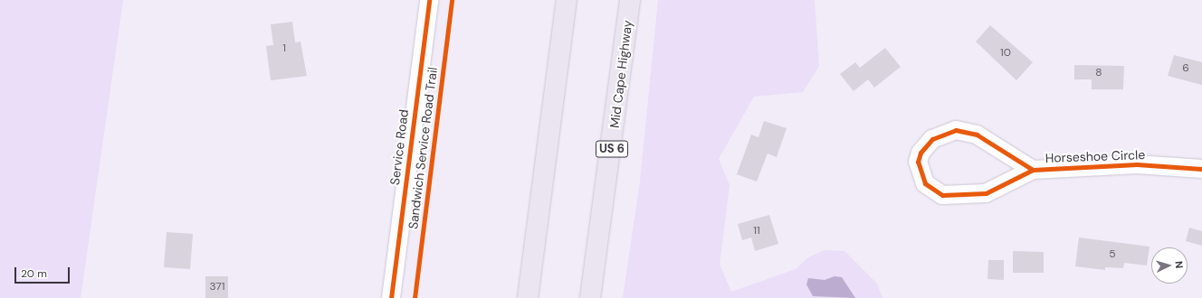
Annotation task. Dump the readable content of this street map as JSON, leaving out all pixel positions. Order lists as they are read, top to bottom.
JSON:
{
  "streets": {
    "highway": ["Mid Cape Highway", "US 6"],
    "street": ["Service Road", "Horseshoe Circle"],
    "cycle path": ["Sandwich Service Road Trail"]
  },
  "house_numbers": [
    "1",
    "10",
    "6",
    "8",
    "11",
    "5",
    "371"
  ],
  "scale_bar": "20 m",
  "north": "right"
}
